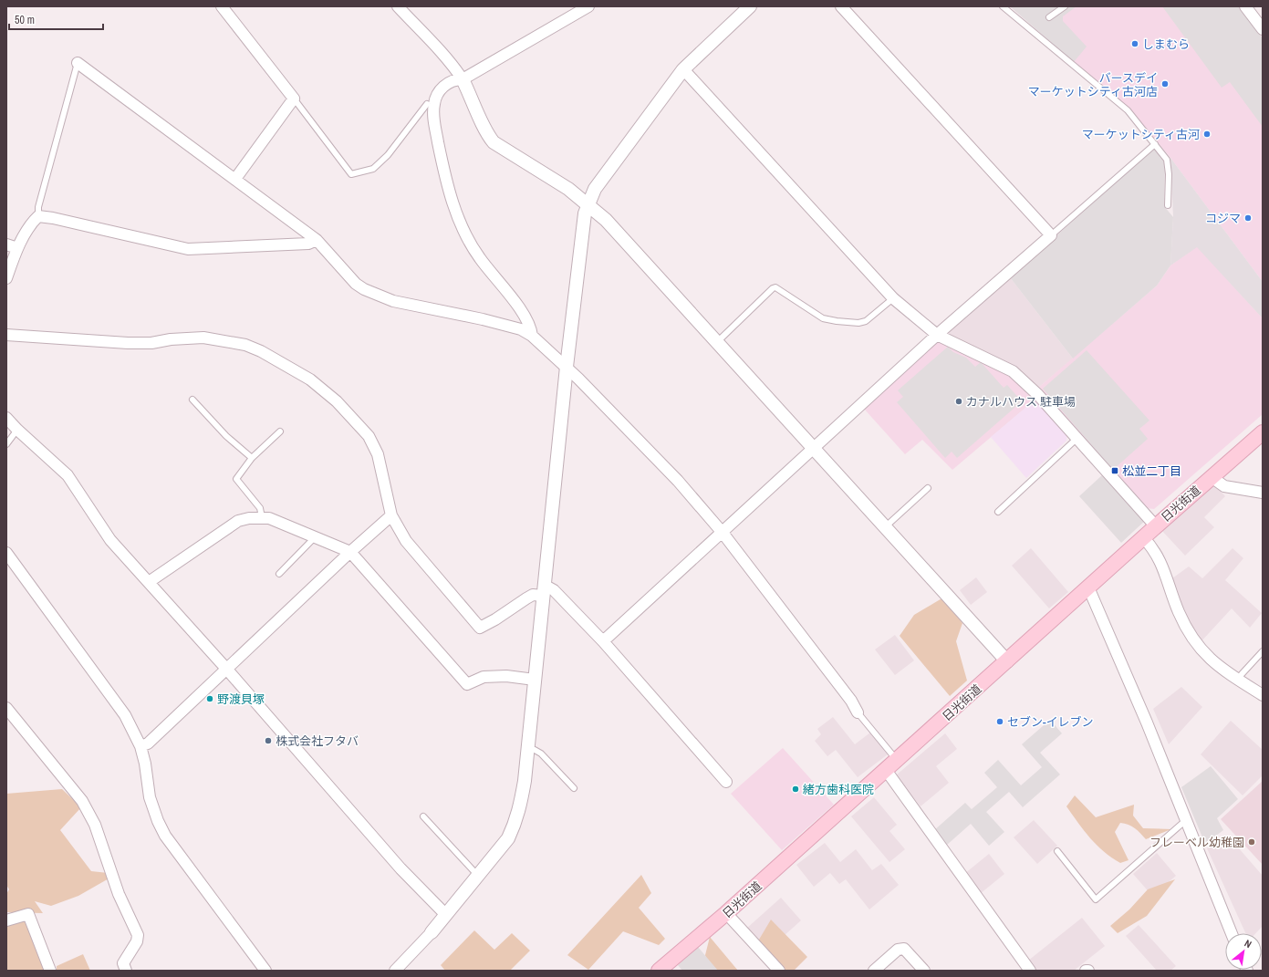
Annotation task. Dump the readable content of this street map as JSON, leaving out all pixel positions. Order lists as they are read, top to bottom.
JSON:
{
  "streets": {
    "main road": ["日光街道"]
  },
  "places": {
    "other": [
      "しまむら",
      "バースデイ マーケットシティ古河店",
      "マーケットシティ古河",
      "コジマ",
      "カナルハウス 駐車場",
      "野渡貝塚",
      "セブン-イレブン",
      "株式会社フタバ",
      "緒方歯科医院",
      "フレーベル幼稚園"
    ],
    "transit": ["松並二丁目"]
  },
  "scale_bar": "50 m",
  "north": "top right"
}
